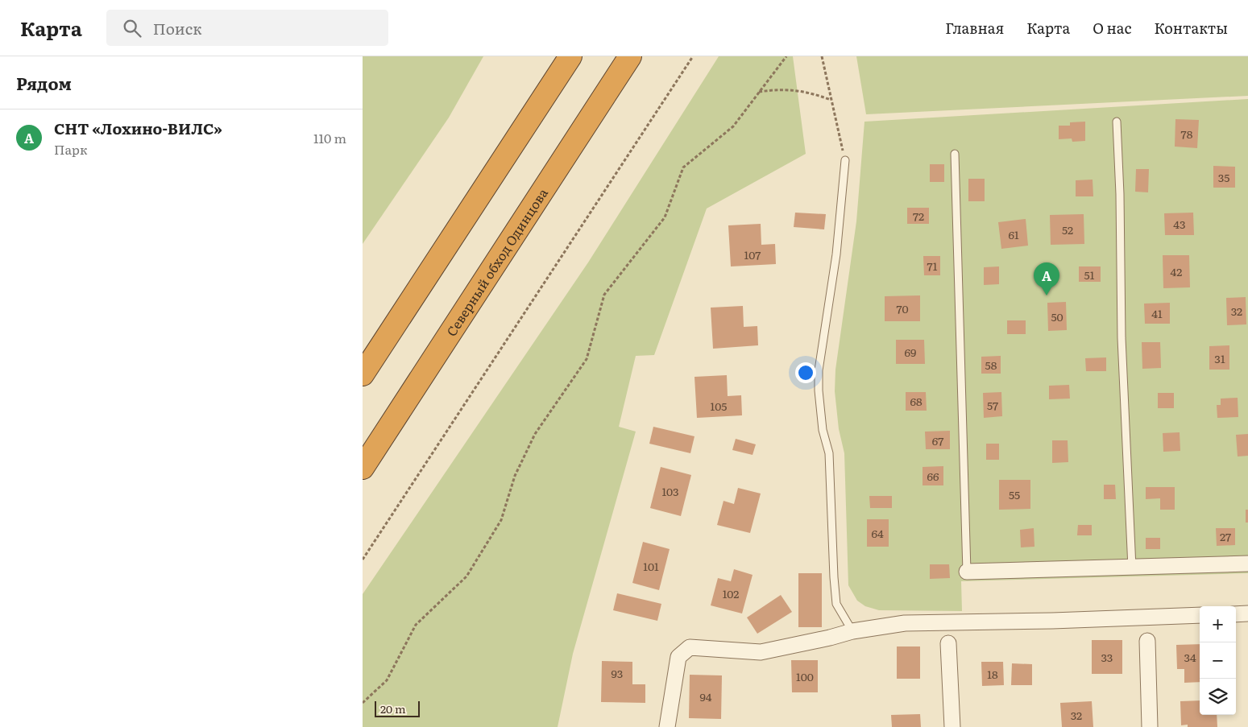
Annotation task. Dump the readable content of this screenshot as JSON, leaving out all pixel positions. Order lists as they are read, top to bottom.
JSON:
{
  "streets": {
    "highway": ["Северный обход Одинцова"]
  },
  "house_numbers": [
    "78",
    "35",
    "72",
    "43",
    "52",
    "61",
    "107",
    "71",
    "42",
    "51",
    "70",
    "32",
    "41",
    "50",
    "69",
    "31",
    "58",
    "68",
    "57",
    "105",
    "67",
    "66",
    "103",
    "55",
    "64",
    "27",
    "101",
    "102",
    "33",
    "34",
    "93",
    "18",
    "100",
    "94",
    "32"
  ],
  "scale_bar": "20 m",
  "page": {
    "header": "Карта",
    "search": "Поиск",
    "nav": [
      "Главная",
      "Карта",
      "О нас",
      "Контакты"
    ],
    "heading": "Рядом",
    "list": [
      {
        "mark": "A",
        "name": "СНТ «Лохино-ВИЛС»",
        "note": "Парк",
        "value": "110 m"
      }
    ],
    "pins": "A",
    "map_buttons": ["+", "−"],
    "scale": "20 m"
  }
}
